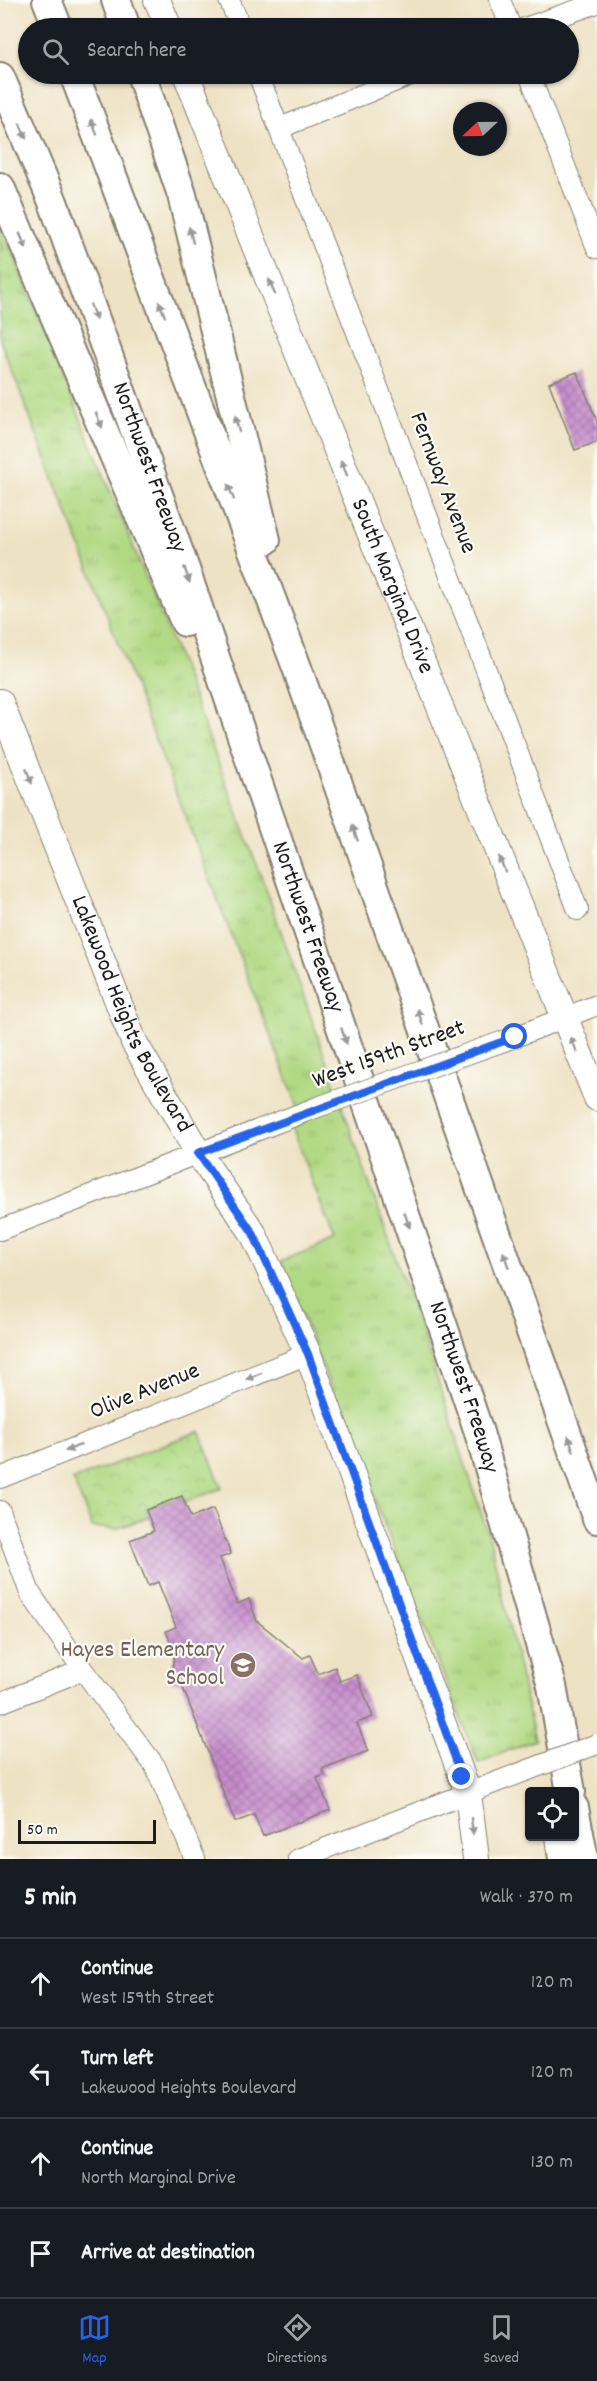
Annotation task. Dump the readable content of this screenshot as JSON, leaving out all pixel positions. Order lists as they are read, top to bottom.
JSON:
{
  "streets": {
    "highway": ["Northwest Freeway"],
    "main road": ["South Marginal Drive", "Lakewood Heights Boulevard"],
    "street": ["Fernway Avenue", "West 159th Street", "Olive Avenue"]
  },
  "crossings": [
    ["South Marginal Drive", "West 159th Street"],
    ["Lakewood Heights Boulevard", "West 159th Street"],
    ["Lakewood Heights Boulevard", "Olive Avenue"]
  ],
  "one_way": ["South Marginal Drive", "Lakewood Heights Boulevard", "Olive Avenue"],
  "places": {
    "school or university": ["Hayes Elementary School"]
  },
  "scale_bar": "50 m",
  "north": "left",
  "page": {
    "search": "Search here",
    "scale": "50 m",
    "heading": ["5 min", "Walk · 370 m"],
    "list": [
      ["Continue", "West 159th Street", "120 m"],
      ["Turn left", "Lakewood Heights Boulevard", "120 m"],
      ["Continue", "North Marginal Drive", "130 m"],
      "Arrive at destination"
    ],
    "nav": ["Map", "Directions", "Saved"]
  }
}
